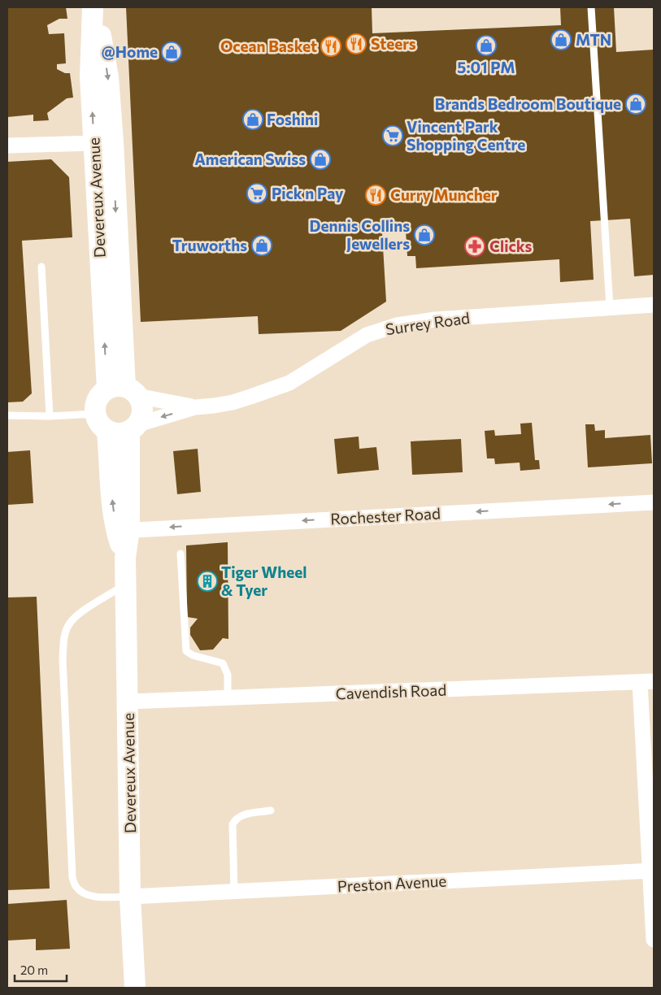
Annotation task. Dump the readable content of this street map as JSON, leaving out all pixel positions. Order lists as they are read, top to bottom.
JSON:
{
  "streets": {
    "main road": ["Devereux Avenue"],
    "street": [
      "Surrey Road",
      "Rochester Road",
      "Cavendish Road",
      "Preston Avenue"
    ]
  },
  "crossings": [
    ["Devereux Avenue", "Surrey Road"],
    ["Devereux Avenue", "Rochester Road"],
    ["Devereux Avenue", "Cavendish Road"],
    ["Devereux Avenue", "Preston Avenue"]
  ],
  "one_way": ["Rochester Road"],
  "places": {
    "shop": [
      "MTN",
      "5:01 PM",
      "@Home",
      "Brands Bedroom Boutique",
      "Foshini",
      "American Swiss",
      "Dennis Collins Jewellers",
      "Truworths"
    ],
    "restaurant": ["Steers", "Ocean Basket", "Curry Muncher"],
    "supermarket": ["Vincent Park Shopping Centre", "Pick n Pay"],
    "pharmacy": ["Clicks"],
    "building": ["Tiger Wheel & Tyer"]
  },
  "scale_bar": "20 m"
}
